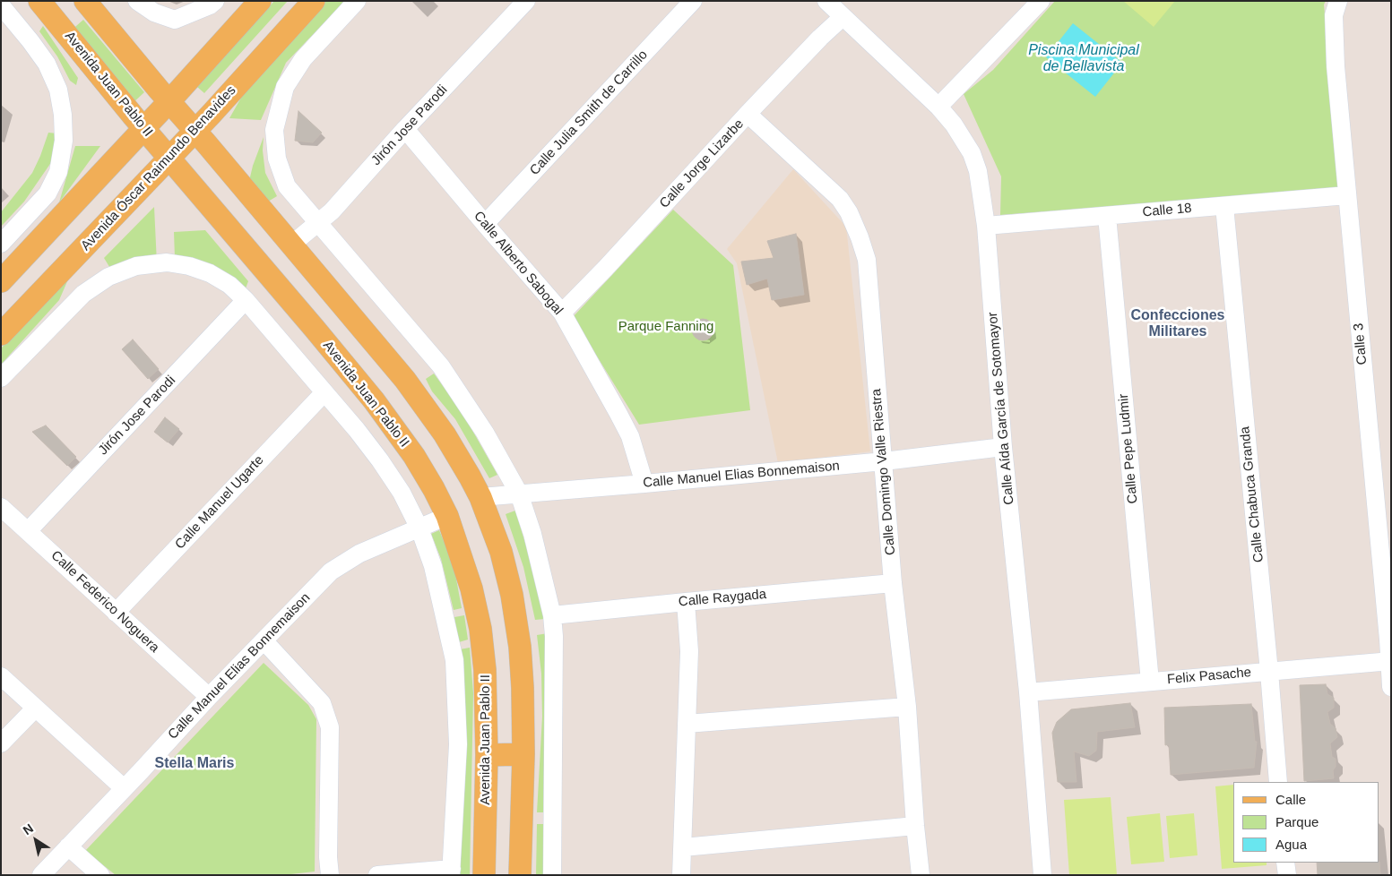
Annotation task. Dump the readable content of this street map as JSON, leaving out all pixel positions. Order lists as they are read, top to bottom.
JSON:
{
  "streets": {
    "main road": ["Avenida Juan Pablo II", "Avenida Óscar Raimundo Benavides"],
    "street": [
      "Calle Julia Smith de Carrillo",
      "Jirón Jose Parodi",
      "Calle Jorge Lizarbe",
      "Calle 18",
      "Calle Alberto Sabogal",
      "Calle 3",
      "Calle Aída García de Sotomayor",
      "Calle Pepe Ludmir",
      "Calle Domingo Valle Riestra",
      "Calle Manuel Elias Bonnemaison",
      "Calle Chabuca Granda",
      "Calle Manuel Ugarte",
      "Calle Raygada",
      "Calle Federico Noguera",
      "Felix Pasache"
    ]
  },
  "crossings": [
    ["Avenida Juan Pablo II", "Jirón Jose Parodi"],
    ["Avenida Juan Pablo II", "Avenida Óscar Raimundo Benavides"],
    ["Avenida Juan Pablo II", "Calle Manuel Elias Bonnemaison"],
    ["Avenida Juan Pablo II", "Calle Manuel Ugarte"],
    ["Calle Julia Smith de Carrillo", "Calle Alberto Sabogal"],
    ["Jirón Jose Parodi", "Calle Alberto Sabogal"],
    ["Jirón Jose Parodi", "Calle Federico Noguera"],
    ["Calle Jorge Lizarbe", "Calle Alberto Sabogal"],
    ["Calle Jorge Lizarbe", "Calle Aída García de Sotomayor"],
    ["Calle Jorge Lizarbe", "Calle Domingo Valle Riestra"],
    ["Calle 18", "Calle 3"],
    ["Calle 18", "Calle Aída García de Sotomayor"],
    ["Calle 18", "Calle Pepe Ludmir"],
    ["Calle 18", "Calle Chabuca Granda"],
    ["Calle Alberto Sabogal", "Calle Manuel Elias Bonnemaison"],
    ["Calle 3", "Felix Pasache"],
    ["Calle Aída García de Sotomayor", "Calle Manuel Elias Bonnemaison"],
    ["Calle Aída García de Sotomayor", "Felix Pasache"],
    ["Calle Pepe Ludmir", "Felix Pasache"],
    ["Calle Domingo Valle Riestra", "Calle Manuel Elias Bonnemaison"],
    ["Calle Domingo Valle Riestra", "Calle Raygada"],
    ["Calle Manuel Elias Bonnemaison", "Calle Federico Noguera"],
    ["Calle Chabuca Granda", "Felix Pasache"],
    ["Calle Manuel Ugarte", "Calle Federico Noguera"]
  ],
  "districts": ["Confecciones Militares", "Stella Maris"],
  "water": ["Piscina Municipal de Bellavista"],
  "parks": ["Parque Fanning"],
  "legend": ["Calle", "Parque", "Agua"],
  "north": "top left"
}
